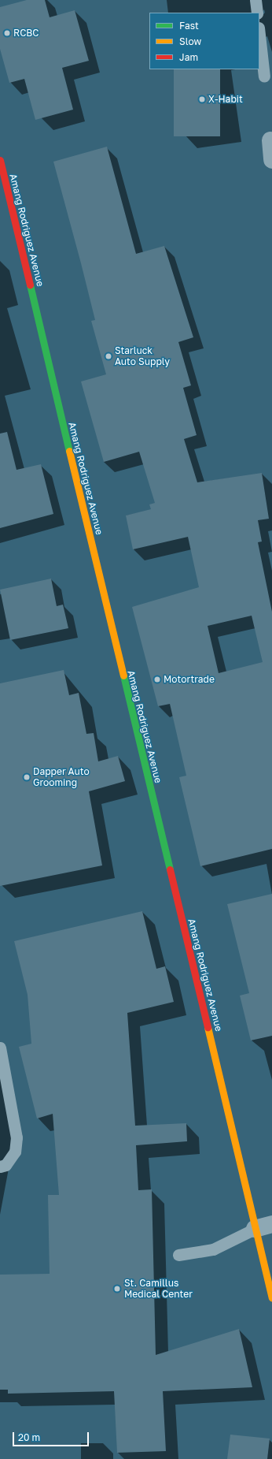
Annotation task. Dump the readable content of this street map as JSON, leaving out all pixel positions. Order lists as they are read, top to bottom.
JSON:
{
  "streets": {
    "main road": ["Amang Rodriguez Avenue"]
  },
  "places": [
    "RCBC",
    "X-Habit",
    "Starluck Auto Supply",
    "Motortrade",
    "Dapper Auto Grooming",
    "St. Camillus Medical Center"
  ],
  "legend": ["Fast", "Slow", "Jam"],
  "scale_bar": "20 m"
}
